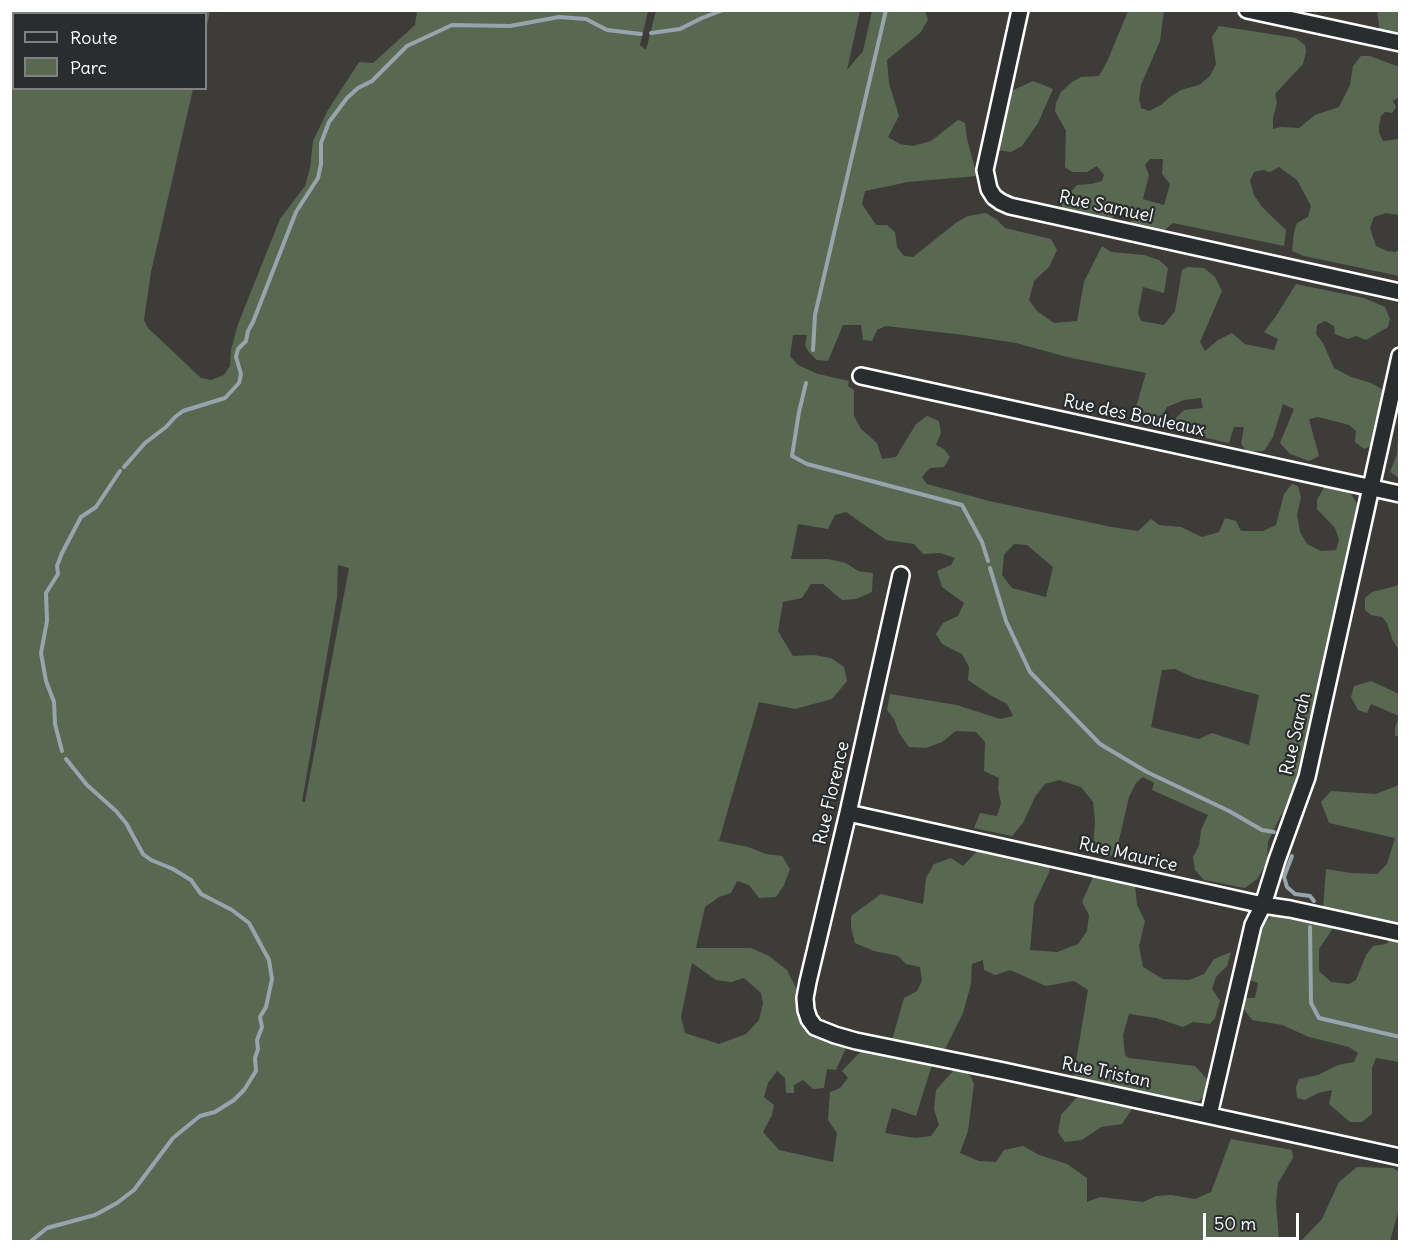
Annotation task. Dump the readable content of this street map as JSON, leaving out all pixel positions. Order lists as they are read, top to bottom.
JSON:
{
  "streets": {
    "street": [
      "Rue Samuel",
      "Rue des Bouleaux",
      "Rue Sarah",
      "Rue Florence",
      "Rue Maurice",
      "Rue Tristan"
    ]
  },
  "crossings": [
    ["Rue des Bouleaux", "Rue Sarah"],
    ["Rue Sarah", "Rue Maurice"],
    ["Rue Sarah", "Rue Tristan"],
    ["Rue Florence", "Rue Maurice"],
    ["Rue Florence", "Rue Tristan"]
  ],
  "legend": ["Route", "Parc"],
  "scale_bar": "50 m"
}
